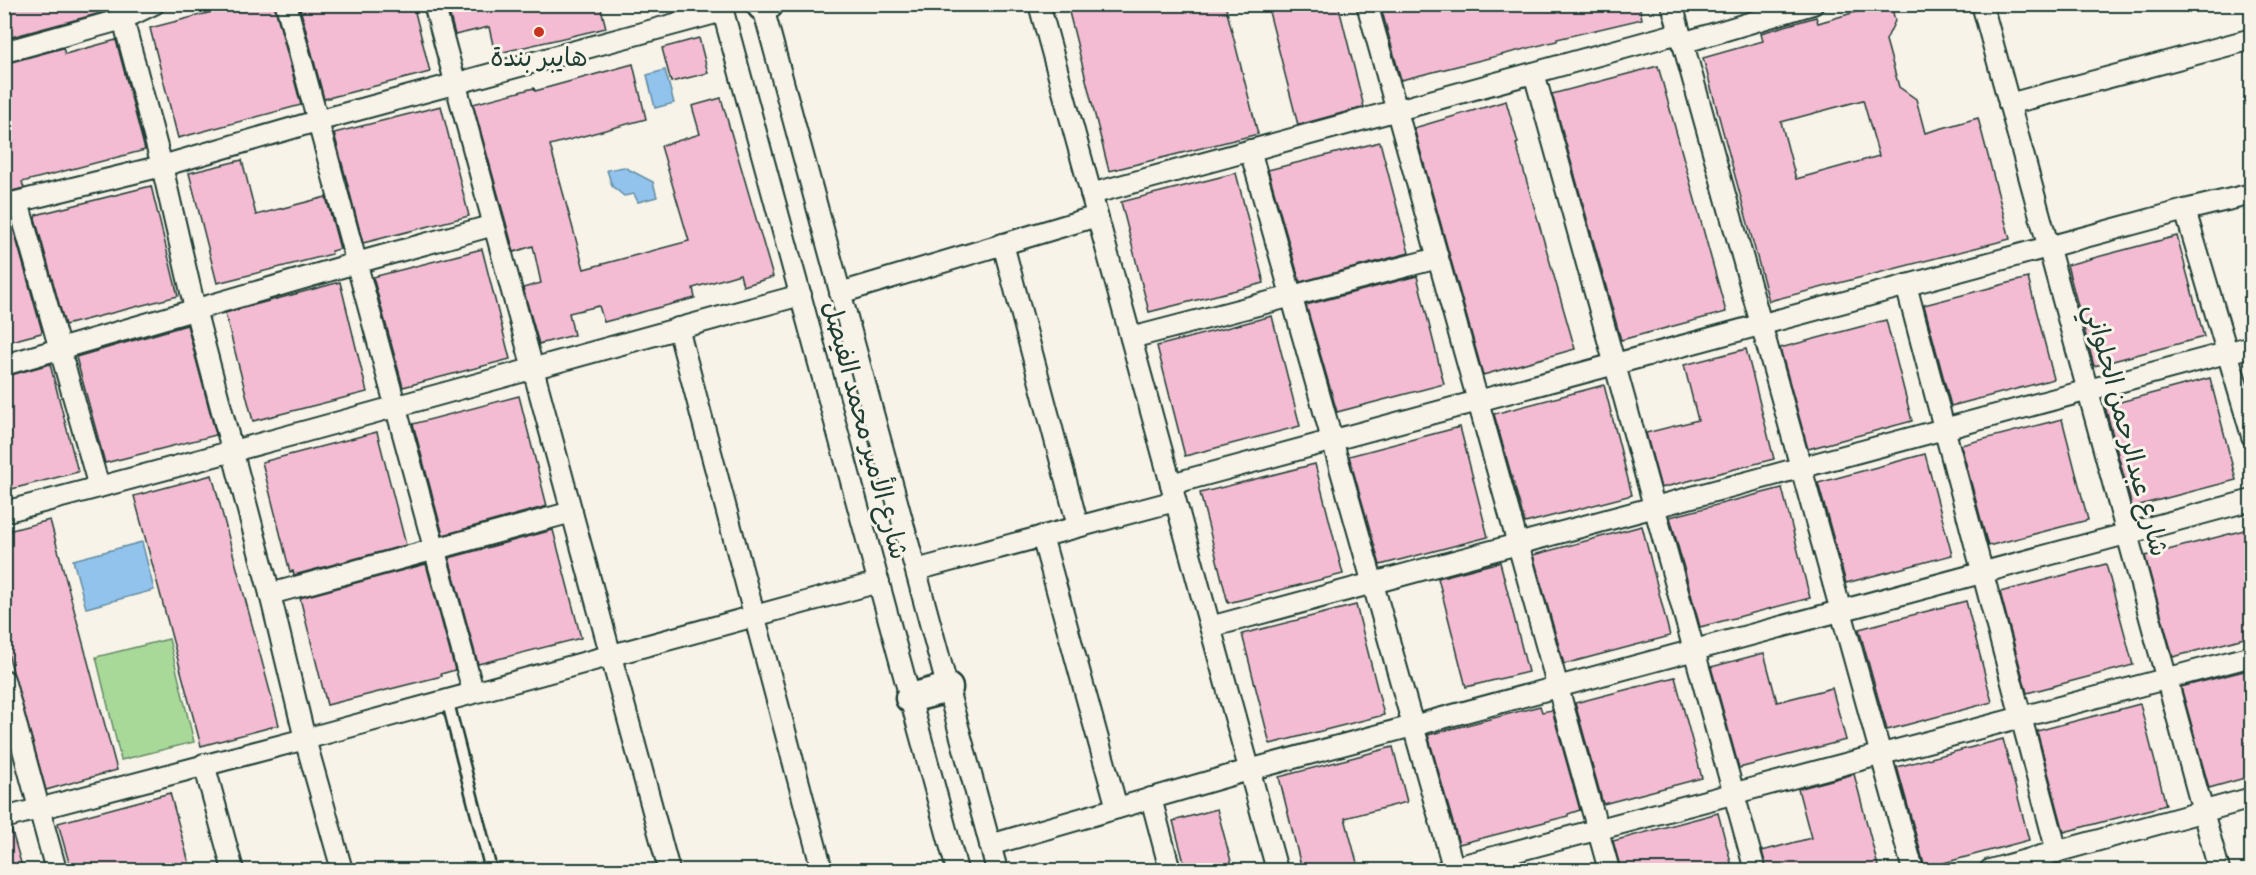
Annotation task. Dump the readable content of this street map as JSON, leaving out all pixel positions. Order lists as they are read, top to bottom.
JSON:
{
  "streets": {
    "street": ["شارع الأمير محمد الفيصل", "شارع عبدالرحمن الحلواني"]
  },
  "places": ["هايبر بندة"]
}
